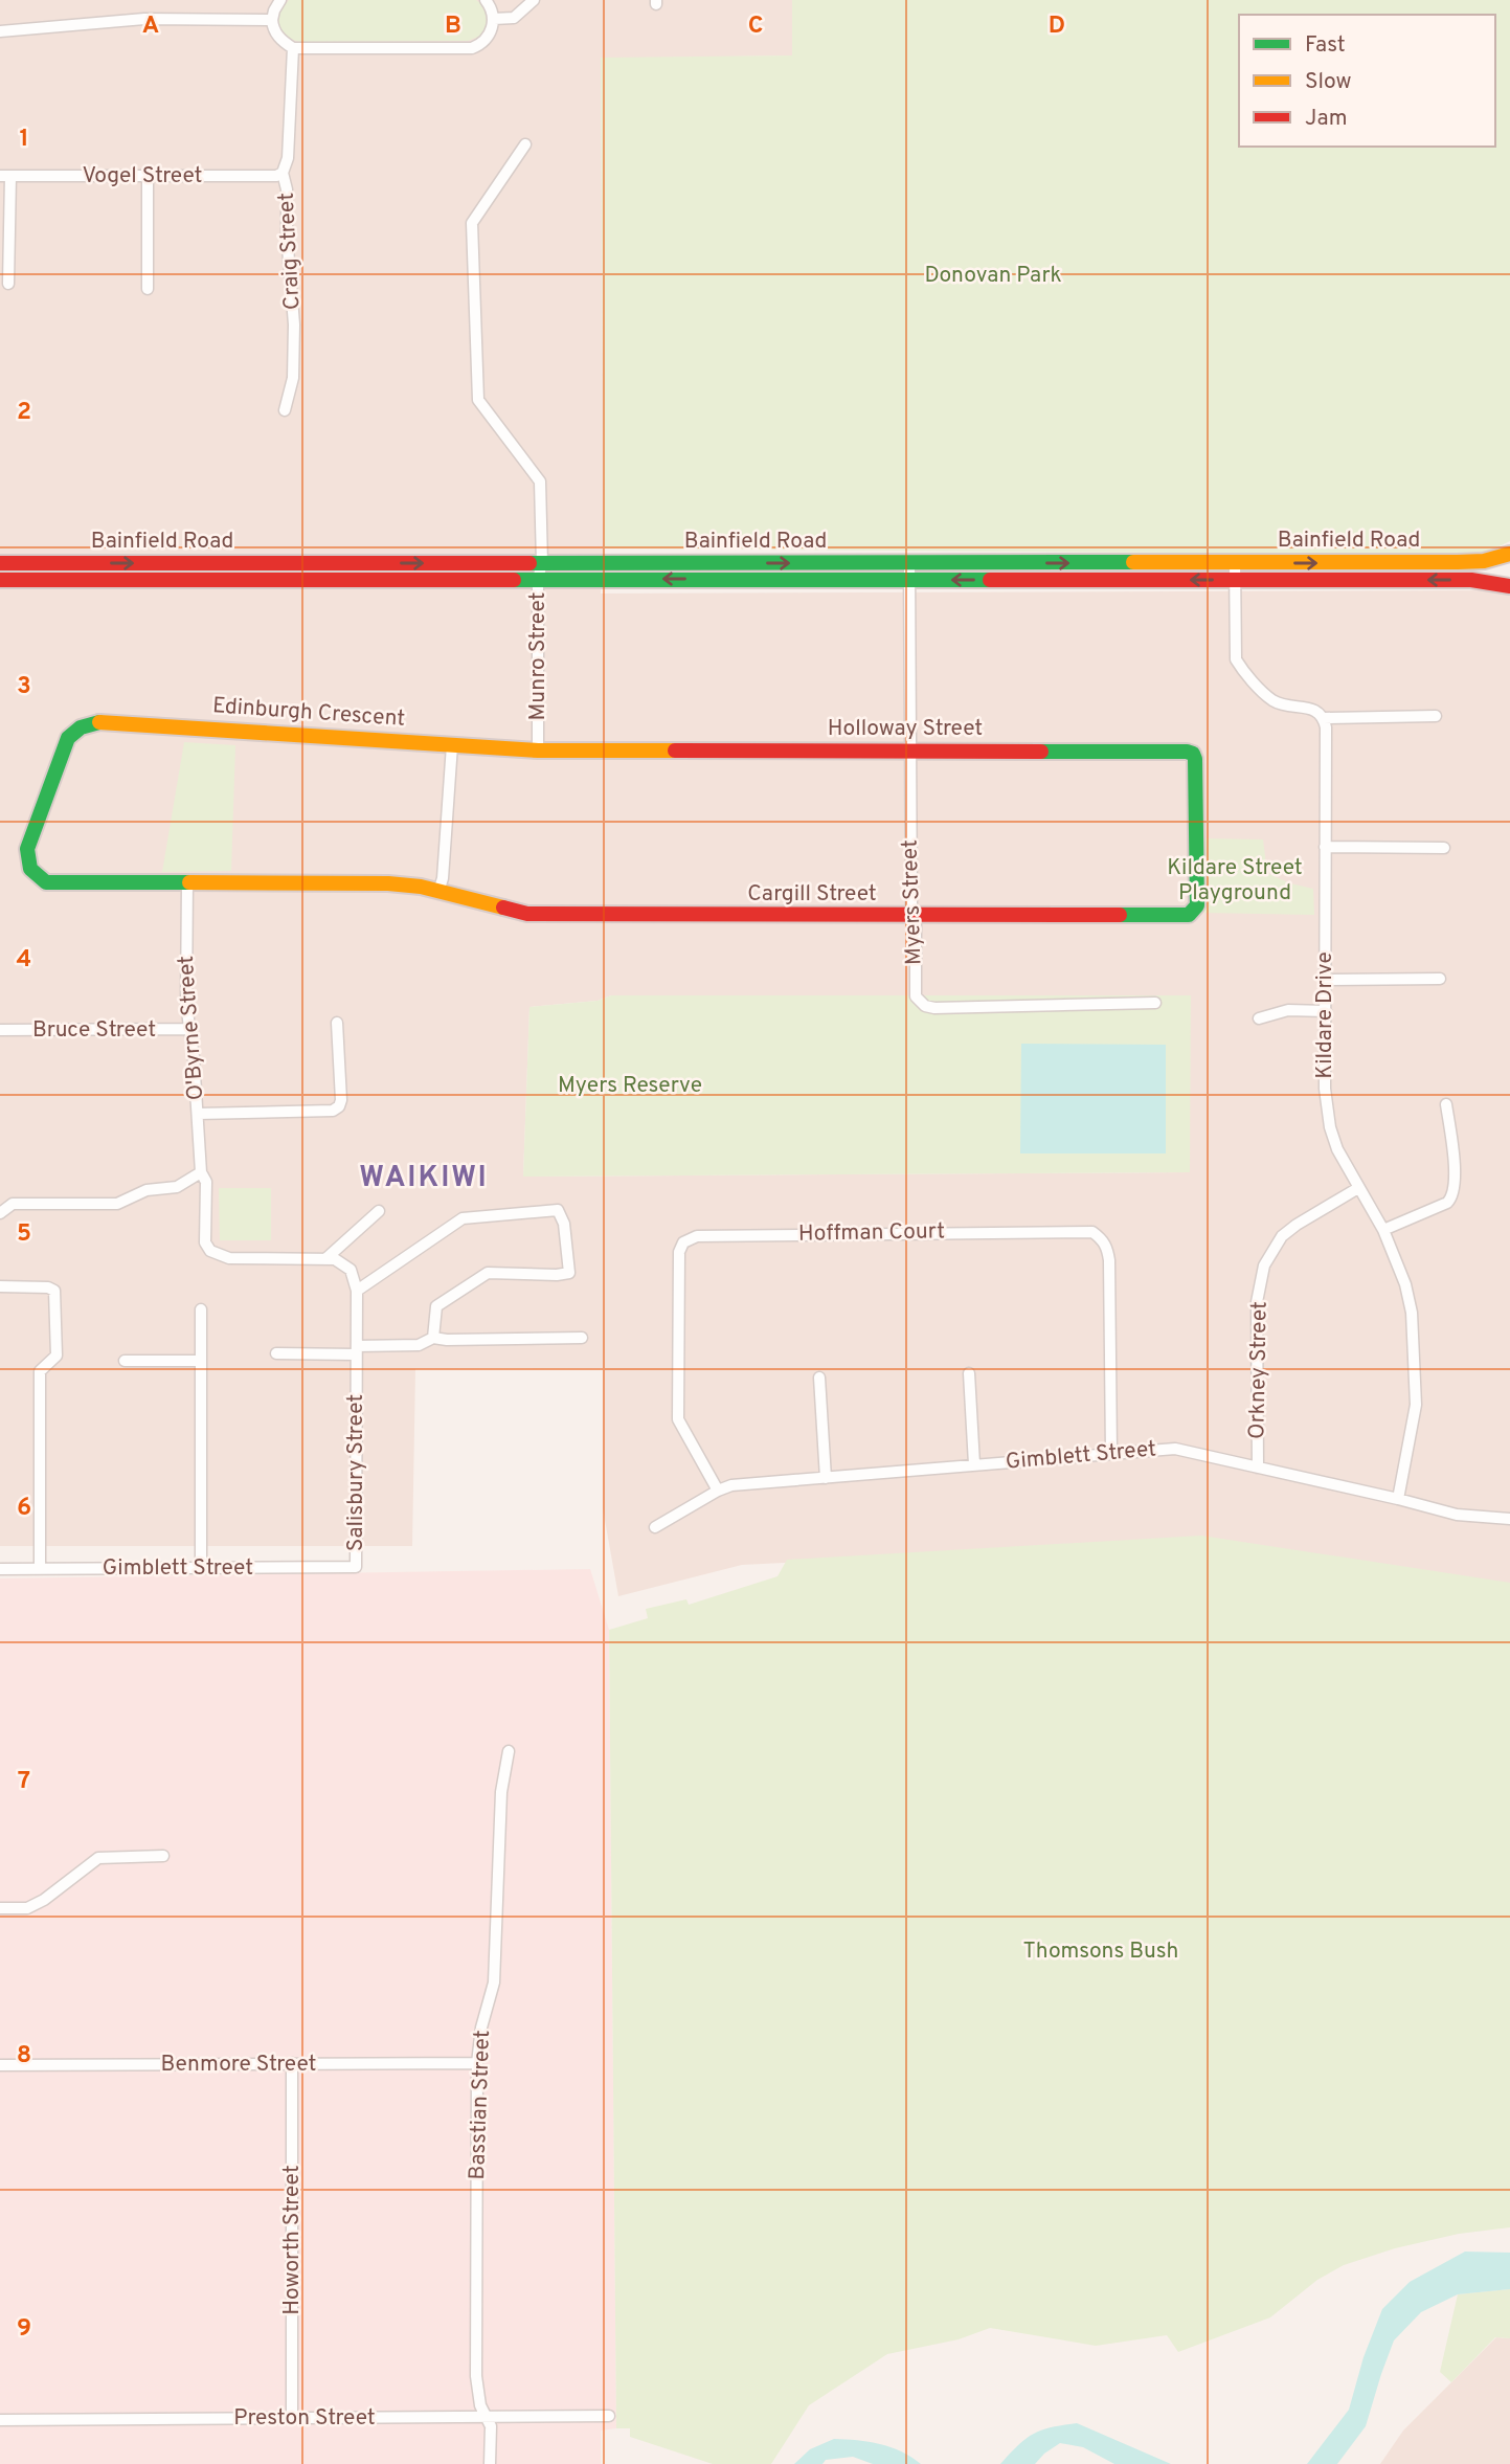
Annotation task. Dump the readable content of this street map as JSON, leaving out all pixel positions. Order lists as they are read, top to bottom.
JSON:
{
  "streets": {
    "main road": [
      "Bainfield Road",
      "Edinburgh Crescent",
      "Holloway Street",
      "Cargill Street"
    ],
    "street": [
      "Vogel Street",
      "Craig Street",
      "Munro Street",
      "Myers Street",
      "Kildare Drive",
      "O'Byrne Street",
      "Bruce Street",
      "Hoffman Court",
      "Orkney Street",
      "Gimblett Street",
      "Salisbury Street",
      "Benmore Street",
      "Basstian Street",
      "Howorth Street",
      "Preston Street"
    ]
  },
  "crossings": [
    ["Vogel Street", "Craig Street"],
    ["Bainfield Road", "Munro Street"],
    ["Bainfield Road", "Myers Street"],
    ["Munro Street", "Holloway Street"],
    ["Edinburgh Crescent", "Holloway Street"],
    ["Edinburgh Crescent", "Cargill Street"],
    ["Edinburgh Crescent", "O'Byrne Street"],
    ["Holloway Street", "Cargill Street"],
    ["Holloway Street", "Myers Street"],
    ["Cargill Street", "Myers Street"],
    ["Kildare Drive", "Orkney Street"],
    ["Kildare Drive", "Gimblett Street"],
    ["O'Byrne Street", "Bruce Street"],
    ["Hoffman Court", "Gimblett Street"],
    ["Orkney Street", "Gimblett Street"],
    ["Gimblett Street", "Salisbury Street"],
    ["Benmore Street", "Basstian Street"],
    ["Benmore Street", "Howorth Street"],
    ["Basstian Street", "Preston Street"],
    ["Howorth Street", "Preston Street"]
  ],
  "districts": ["WAIKIWI"],
  "parks": [
    "Donovan Park",
    "Kildare Street Playground",
    "Myers Reserve",
    "Thomsons Bush"
  ],
  "legend": ["Fast", "Slow", "Jam"],
  "grid": {
    "columns": [
      "A",
      "B",
      "C",
      "D"
    ],
    "rows": [
      "1",
      "2",
      "3",
      "4",
      "5",
      "6",
      "7",
      "8",
      "9"
    ]
  }
}
